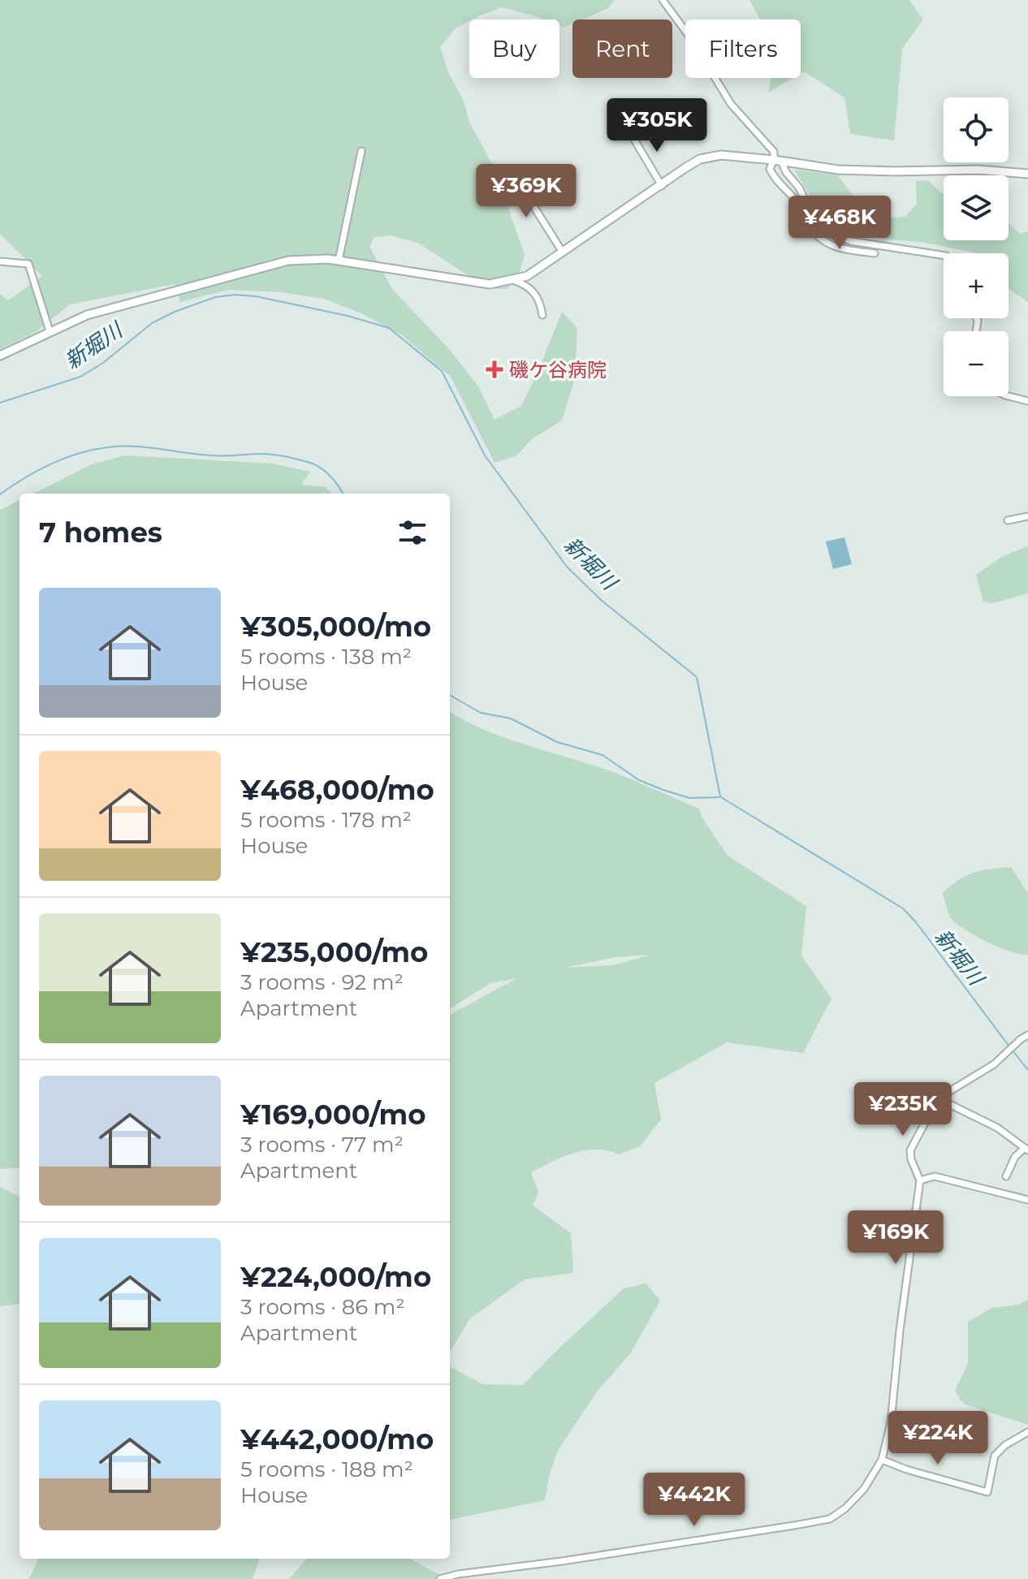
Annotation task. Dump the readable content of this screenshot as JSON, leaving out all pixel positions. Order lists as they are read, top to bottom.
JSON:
{
  "water": ["新堀川"],
  "places": {
    "health": ["磯ケ谷病院"]
  },
  "page": {
    "chip": ["Buy", "Rent", "Filters"],
    "map_buttons": ["+", "−"],
    "price": [
      "¥305K",
      "¥369K",
      "¥468K",
      "¥235K",
      "¥169K",
      "¥224K",
      "¥442K"
    ],
    "heading": "7 homes",
    "list": [
      {
        "name": "¥305,000/mo",
        "note": "5 rooms · 138 m² · House"
      },
      {
        "name": "¥468,000/mo",
        "note": "5 rooms · 178 m² · House"
      },
      {
        "name": "¥235,000/mo",
        "note": "3 rooms · 92 m² · Apartment"
      },
      {
        "name": "¥169,000/mo",
        "note": "3 rooms · 77 m² · Apartment"
      },
      {
        "name": "¥224,000/mo",
        "note": "3 rooms · 86 m² · Apartment"
      },
      {
        "name": "¥442,000/mo",
        "note": "5 rooms · 188 m² · House"
      }
    ]
  }
}
